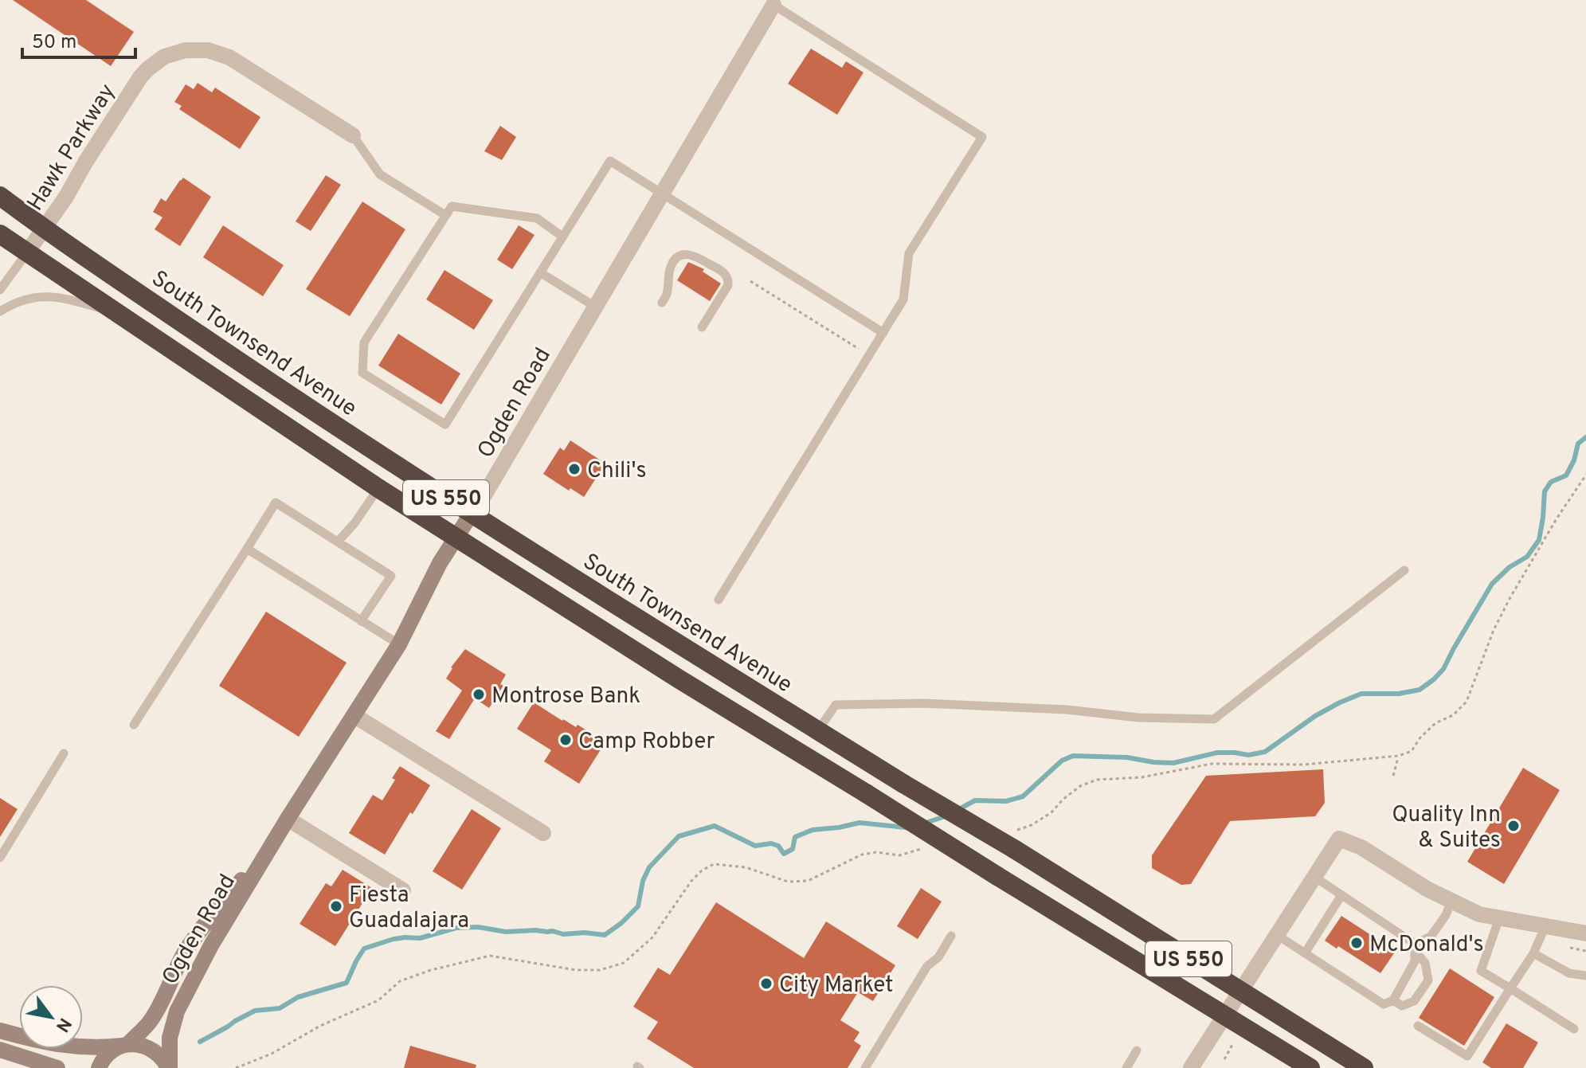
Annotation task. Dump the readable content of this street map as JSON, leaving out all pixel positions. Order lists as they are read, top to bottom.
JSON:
{
  "streets": {
    "highway": ["South Townsend Avenue", "US 550"],
    "street": ["Hawk Parkway", "Ogden Road"]
  },
  "crossings": [
    ["Hawk Parkway", "South Townsend Avenue"],
    ["Hawk Parkway", "US 550"],
    ["South Townsend Avenue", "Ogden Road"],
    ["Ogden Road", "US 550"]
  ],
  "places": [
    "Chili's",
    "Montrose Bank",
    "Camp Robber",
    "Quality Inn & Suites",
    "Fiesta Guadalajara",
    "McDonald's",
    "City Market"
  ],
  "scale_bar": "50 m",
  "north": "bottom right"
}
